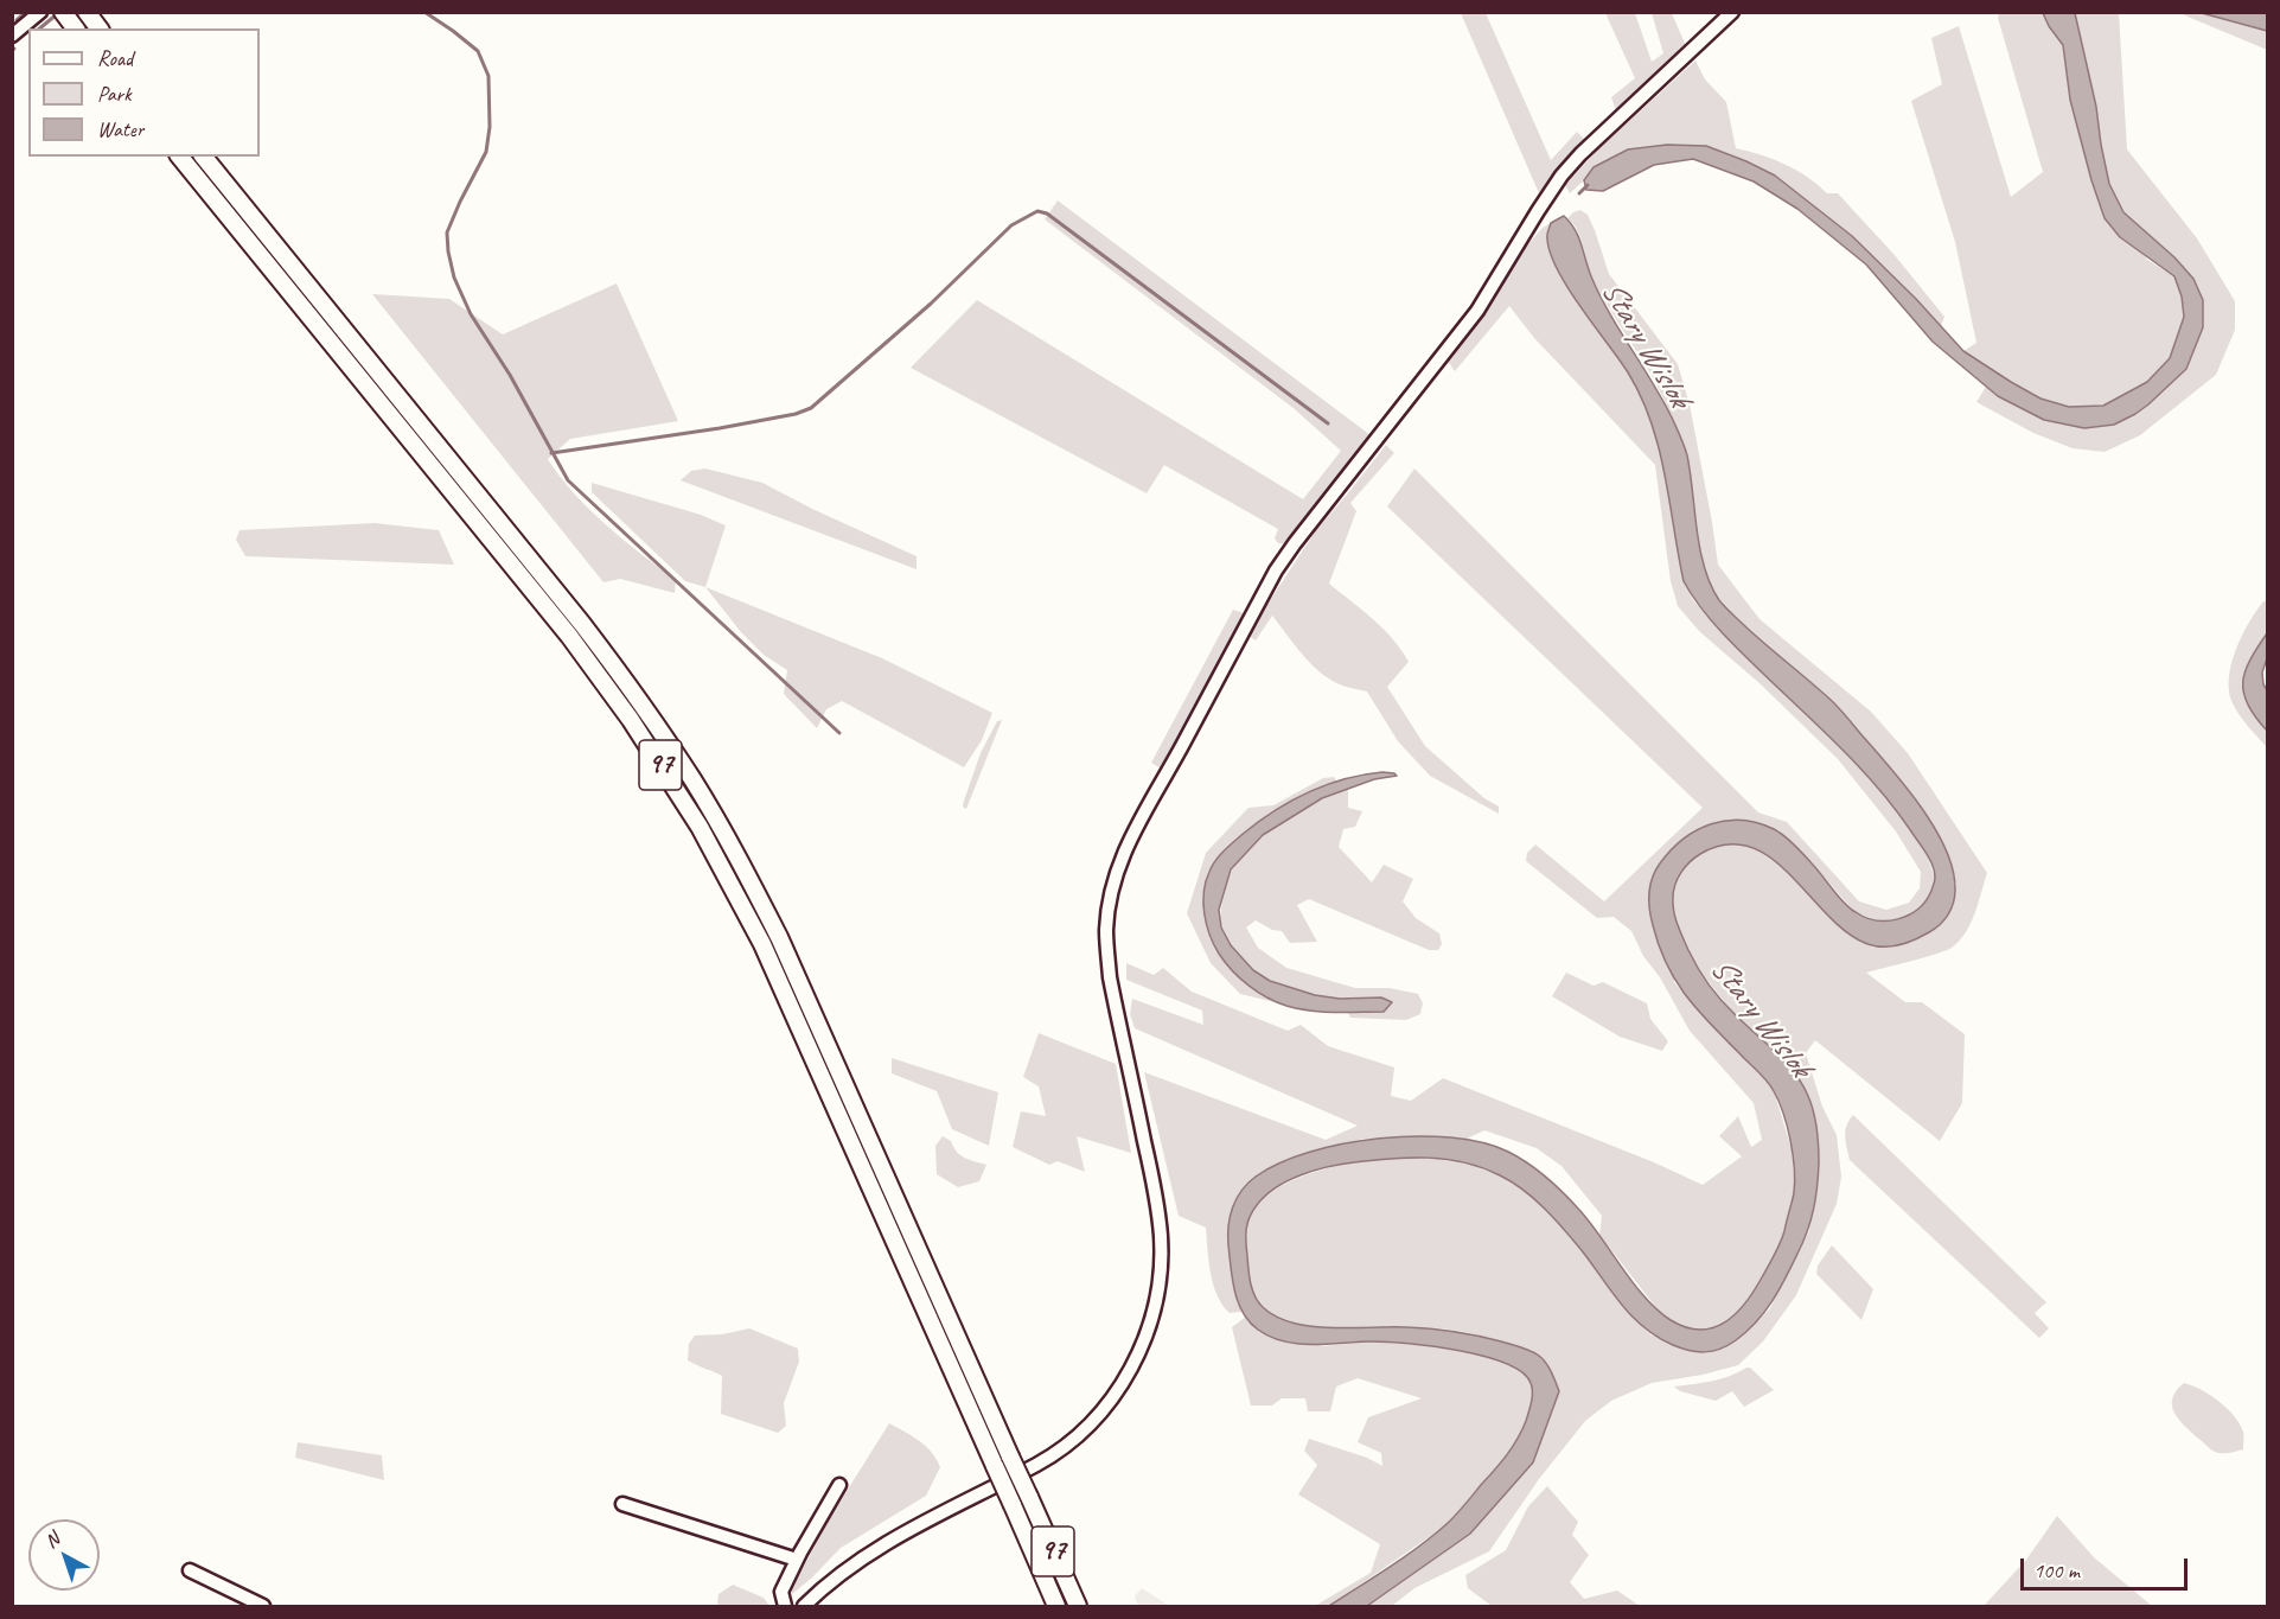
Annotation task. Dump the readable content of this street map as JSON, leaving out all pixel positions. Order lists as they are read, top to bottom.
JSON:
{
  "streets": {
    "main road": ["97"]
  },
  "water": ["Stary Wislok"],
  "legend": ["Road", "Park", "Water"],
  "scale_bar": "100 m",
  "north": "top left"
}
